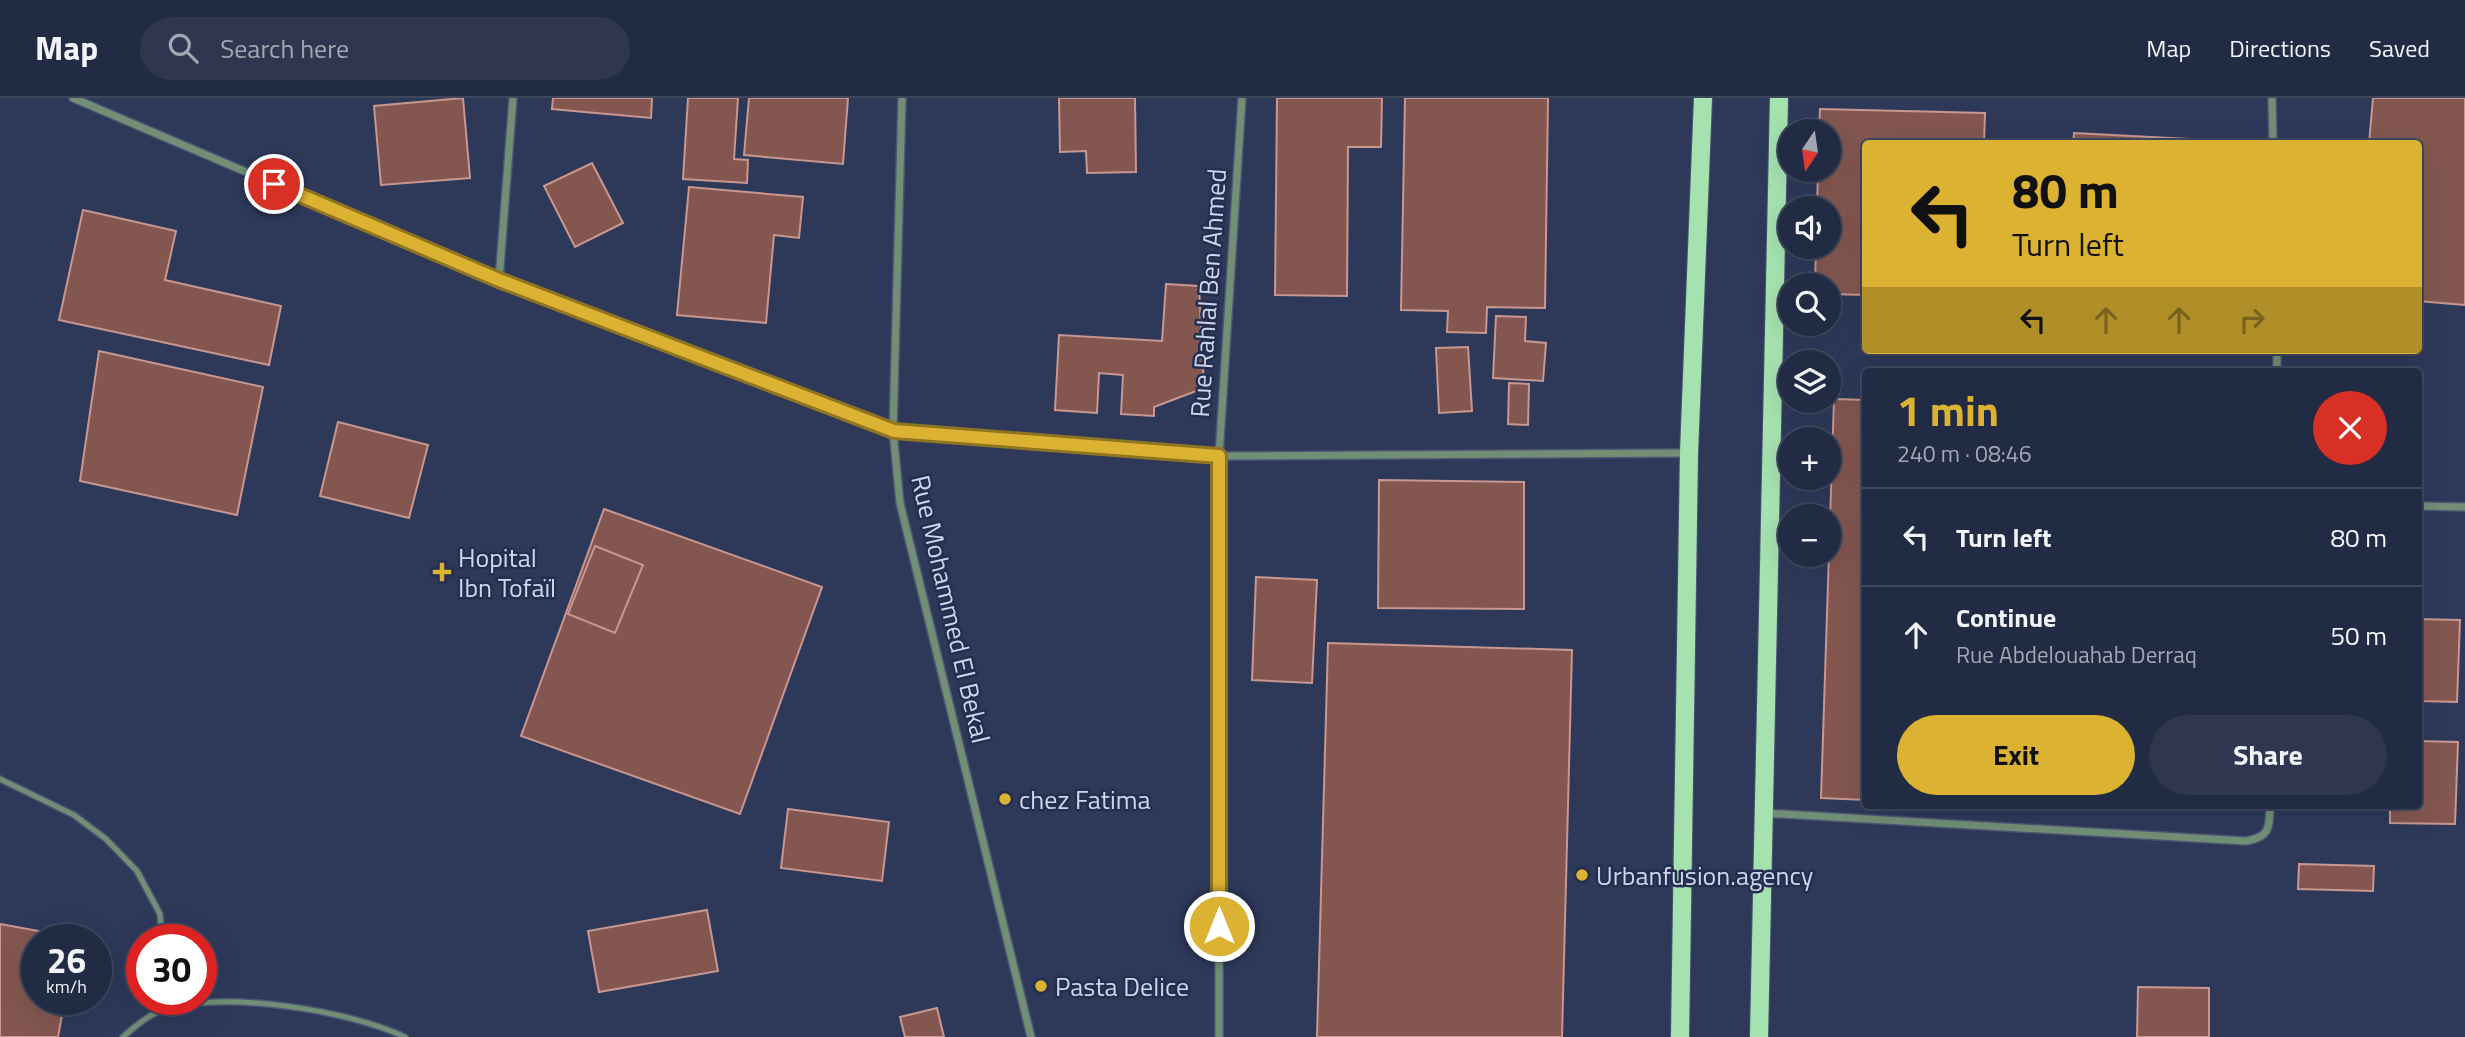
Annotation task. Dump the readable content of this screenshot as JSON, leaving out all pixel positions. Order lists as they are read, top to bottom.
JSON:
{
  "streets": {
    "street": ["Rue Rahlal Ben Ahmed", "Rue Mohammed El Bekal"]
  },
  "places": {
    "health": ["Hopital Ibn Tofaïl"],
    "other": ["chez Fatima", "Urbanfusion.agency", "Pasta Delice"]
  },
  "north": "bottom",
  "page": {
    "header": "Map",
    "search": "Search here",
    "nav": ["Map", "Directions", "Saved"],
    "map_buttons": ["+", "−"],
    "turn": ["80 m", "Turn left"],
    "heading": ["1 min", "240 m · 08:46"],
    "list": [
      {
        "name": "Turn left",
        "value": "80 m"
      },
      {
        "name": "Continue",
        "note": "Rue Abdelouahab Derraq",
        "value": "50 m"
      }
    ],
    "buttons": ["Exit", "Share"],
    "speed": "26 km/h",
    "limit": "30"
  }
}
